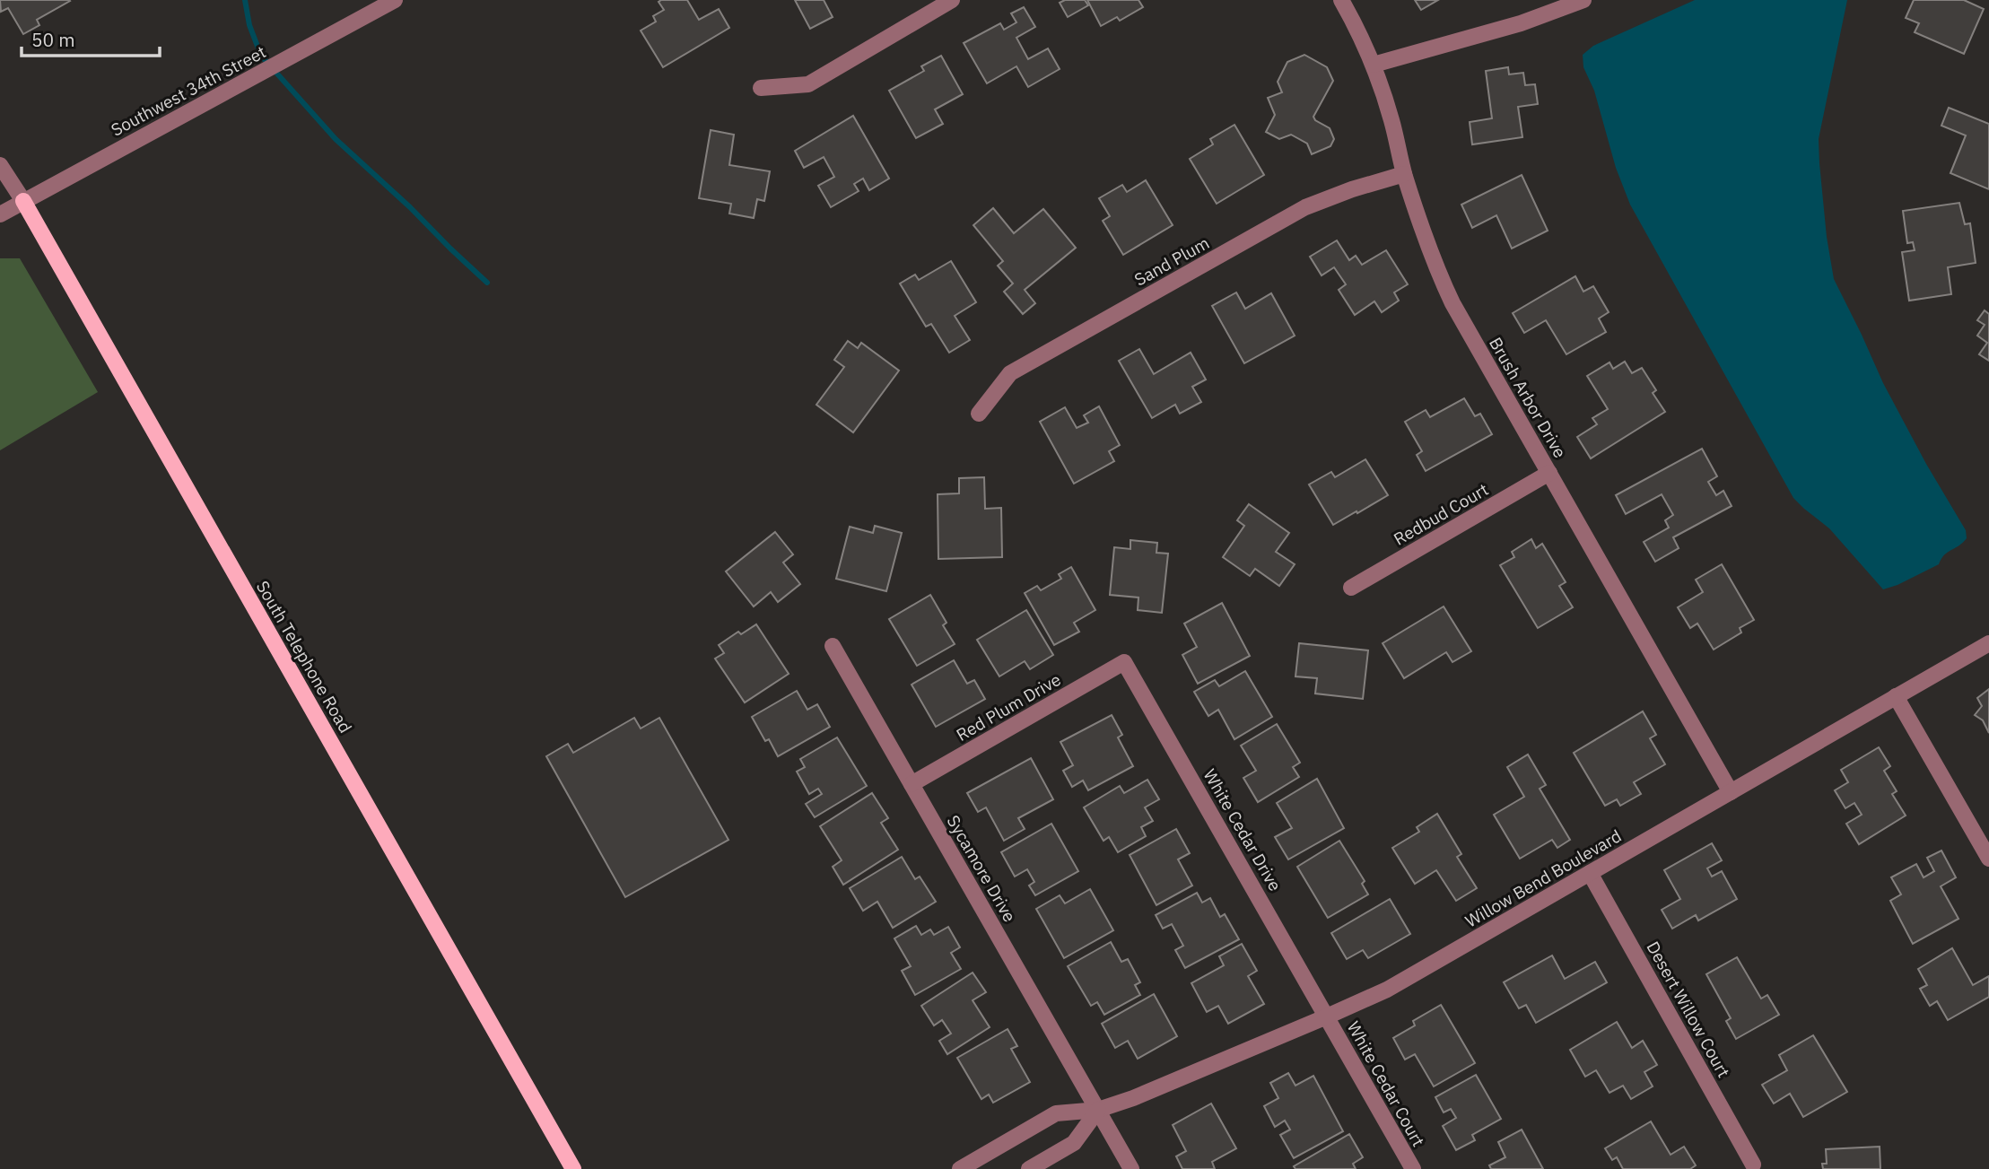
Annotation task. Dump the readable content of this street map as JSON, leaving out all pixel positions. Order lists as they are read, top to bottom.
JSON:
{
  "streets": {
    "main road": ["South Telephone Road"],
    "street": [
      "Southwest 34th Street",
      "Sand Plum",
      "Brush Arbor Drive",
      "Redbud Court",
      "Red Plum Drive",
      "White Cedar Drive",
      "Sycamore Drive",
      "Willow Bend Boulevard",
      "Desert Willow Court",
      "White Cedar Court"
    ]
  },
  "crossings": [
    ["Southwest 34th Street", "South Telephone Road"],
    ["Sand Plum", "Brush Arbor Drive"],
    ["Brush Arbor Drive", "Redbud Court"],
    ["Brush Arbor Drive", "Willow Bend Boulevard"],
    ["Red Plum Drive", "White Cedar Drive"],
    ["Red Plum Drive", "Sycamore Drive"],
    ["White Cedar Drive", "Willow Bend Boulevard"],
    ["White Cedar Drive", "White Cedar Court"],
    ["Sycamore Drive", "Willow Bend Boulevard"],
    ["Willow Bend Boulevard", "Desert Willow Court"],
    ["Willow Bend Boulevard", "White Cedar Court"]
  ],
  "scale_bar": "50 m"
}
